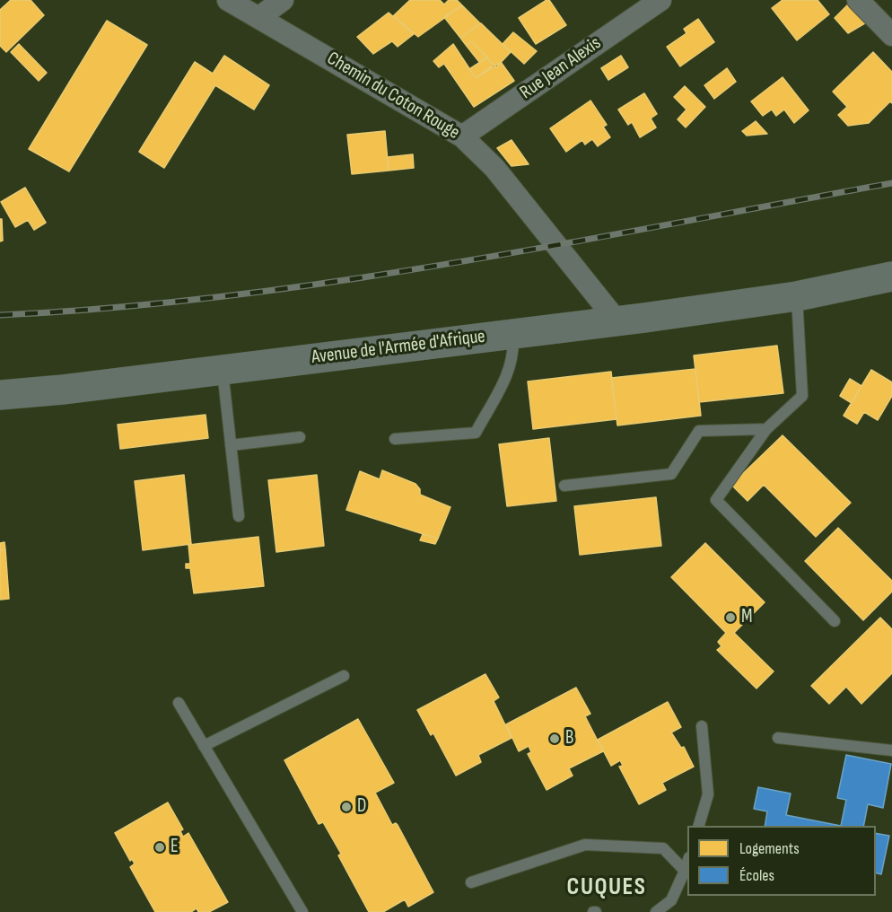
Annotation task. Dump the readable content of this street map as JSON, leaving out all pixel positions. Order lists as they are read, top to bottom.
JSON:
{
  "streets": {
    "street": ["Rue Jean Alexis", "Chemin du Coton Rouge", "Avenue de l'Armée d'Afrique"]
  },
  "crossings": [
    ["Rue Jean Alexis", "Chemin du Coton Rouge"],
    ["Chemin du Coton Rouge", "Avenue de l'Armée d'Afrique"]
  ],
  "districts": ["CUQUES"],
  "places": [
    "M",
    "B",
    "D",
    "E"
  ],
  "legend": ["Logements", "Écoles"]
}
